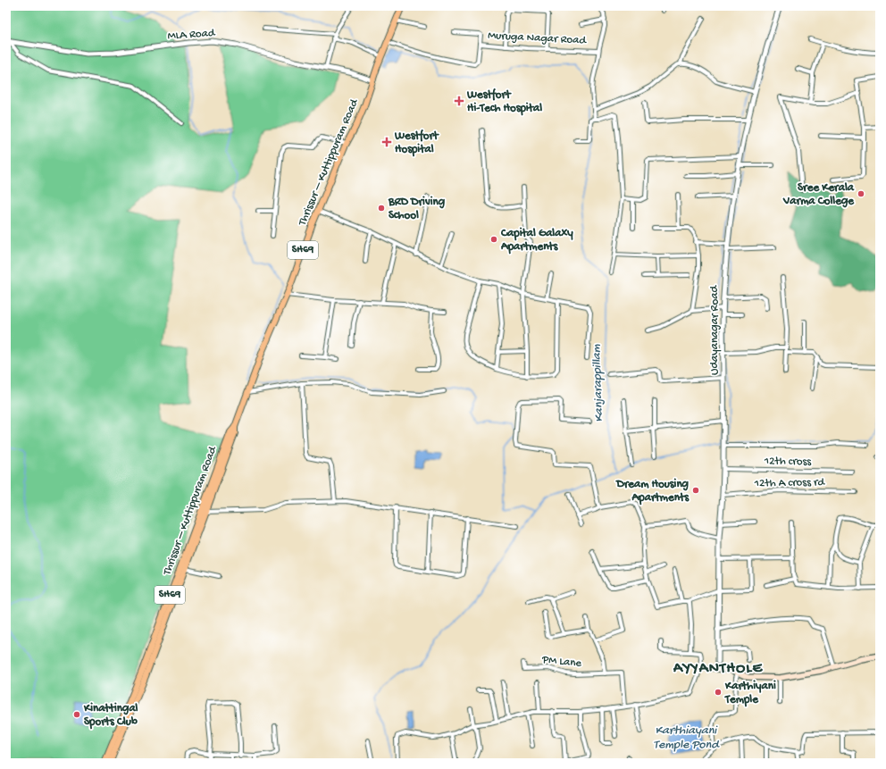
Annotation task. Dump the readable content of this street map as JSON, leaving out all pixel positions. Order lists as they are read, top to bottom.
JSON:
{
  "streets": {
    "main road": ["Thrissur – Kuttippuram Road", "SH69"],
    "street": [
      "MLA Road",
      "Muruga Nagar Road",
      "Udayanagar Road",
      "12th cross",
      "12th A cross rd",
      "PM Lane"
    ]
  },
  "crossings": [
    ["MLA Road", "Thrissur – Kuttippuram Road"],
    ["Muruga Nagar Road", "Thrissur – Kuttippuram Road"],
    ["Udayanagar Road", "12th cross"],
    ["Udayanagar Road", "12th A cross rd"]
  ],
  "districts": ["AYYANTHOLE"],
  "water": ["Kanjarappillam", "Karthiayani Temple Pond"],
  "places": {
    "health": ["Westfort Hi-Tech Hospital", "Westfort Hospital"],
    "other": [
      "Sree Kerala Varma College",
      "BRD Driving School",
      "Capital Galaxy Apartments",
      "Dream Housing Apartments",
      "Karthiyani Temple",
      "Kinattingal Sports Club"
    ]
  }
}
